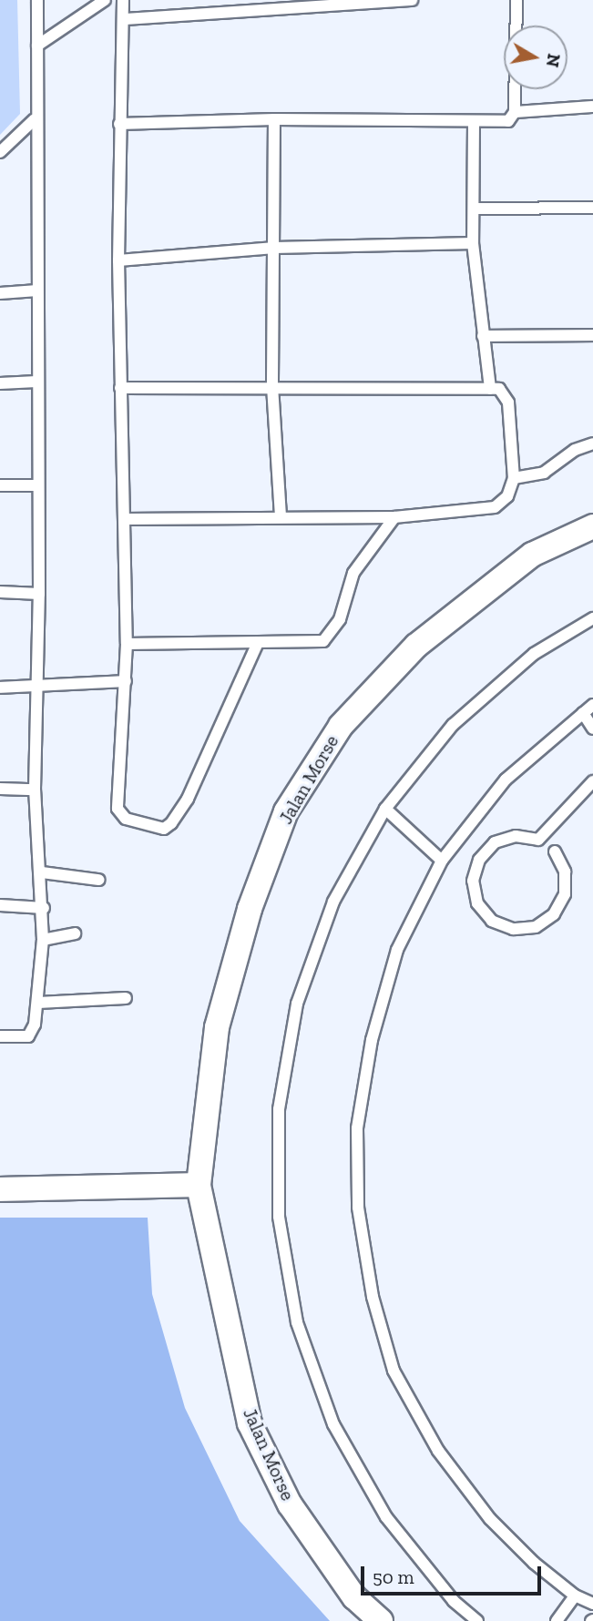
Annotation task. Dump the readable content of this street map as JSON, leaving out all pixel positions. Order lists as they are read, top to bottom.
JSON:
{
  "streets": {
    "street": ["Jalan Morse"]
  },
  "scale_bar": "50 m",
  "north": "right"
}
